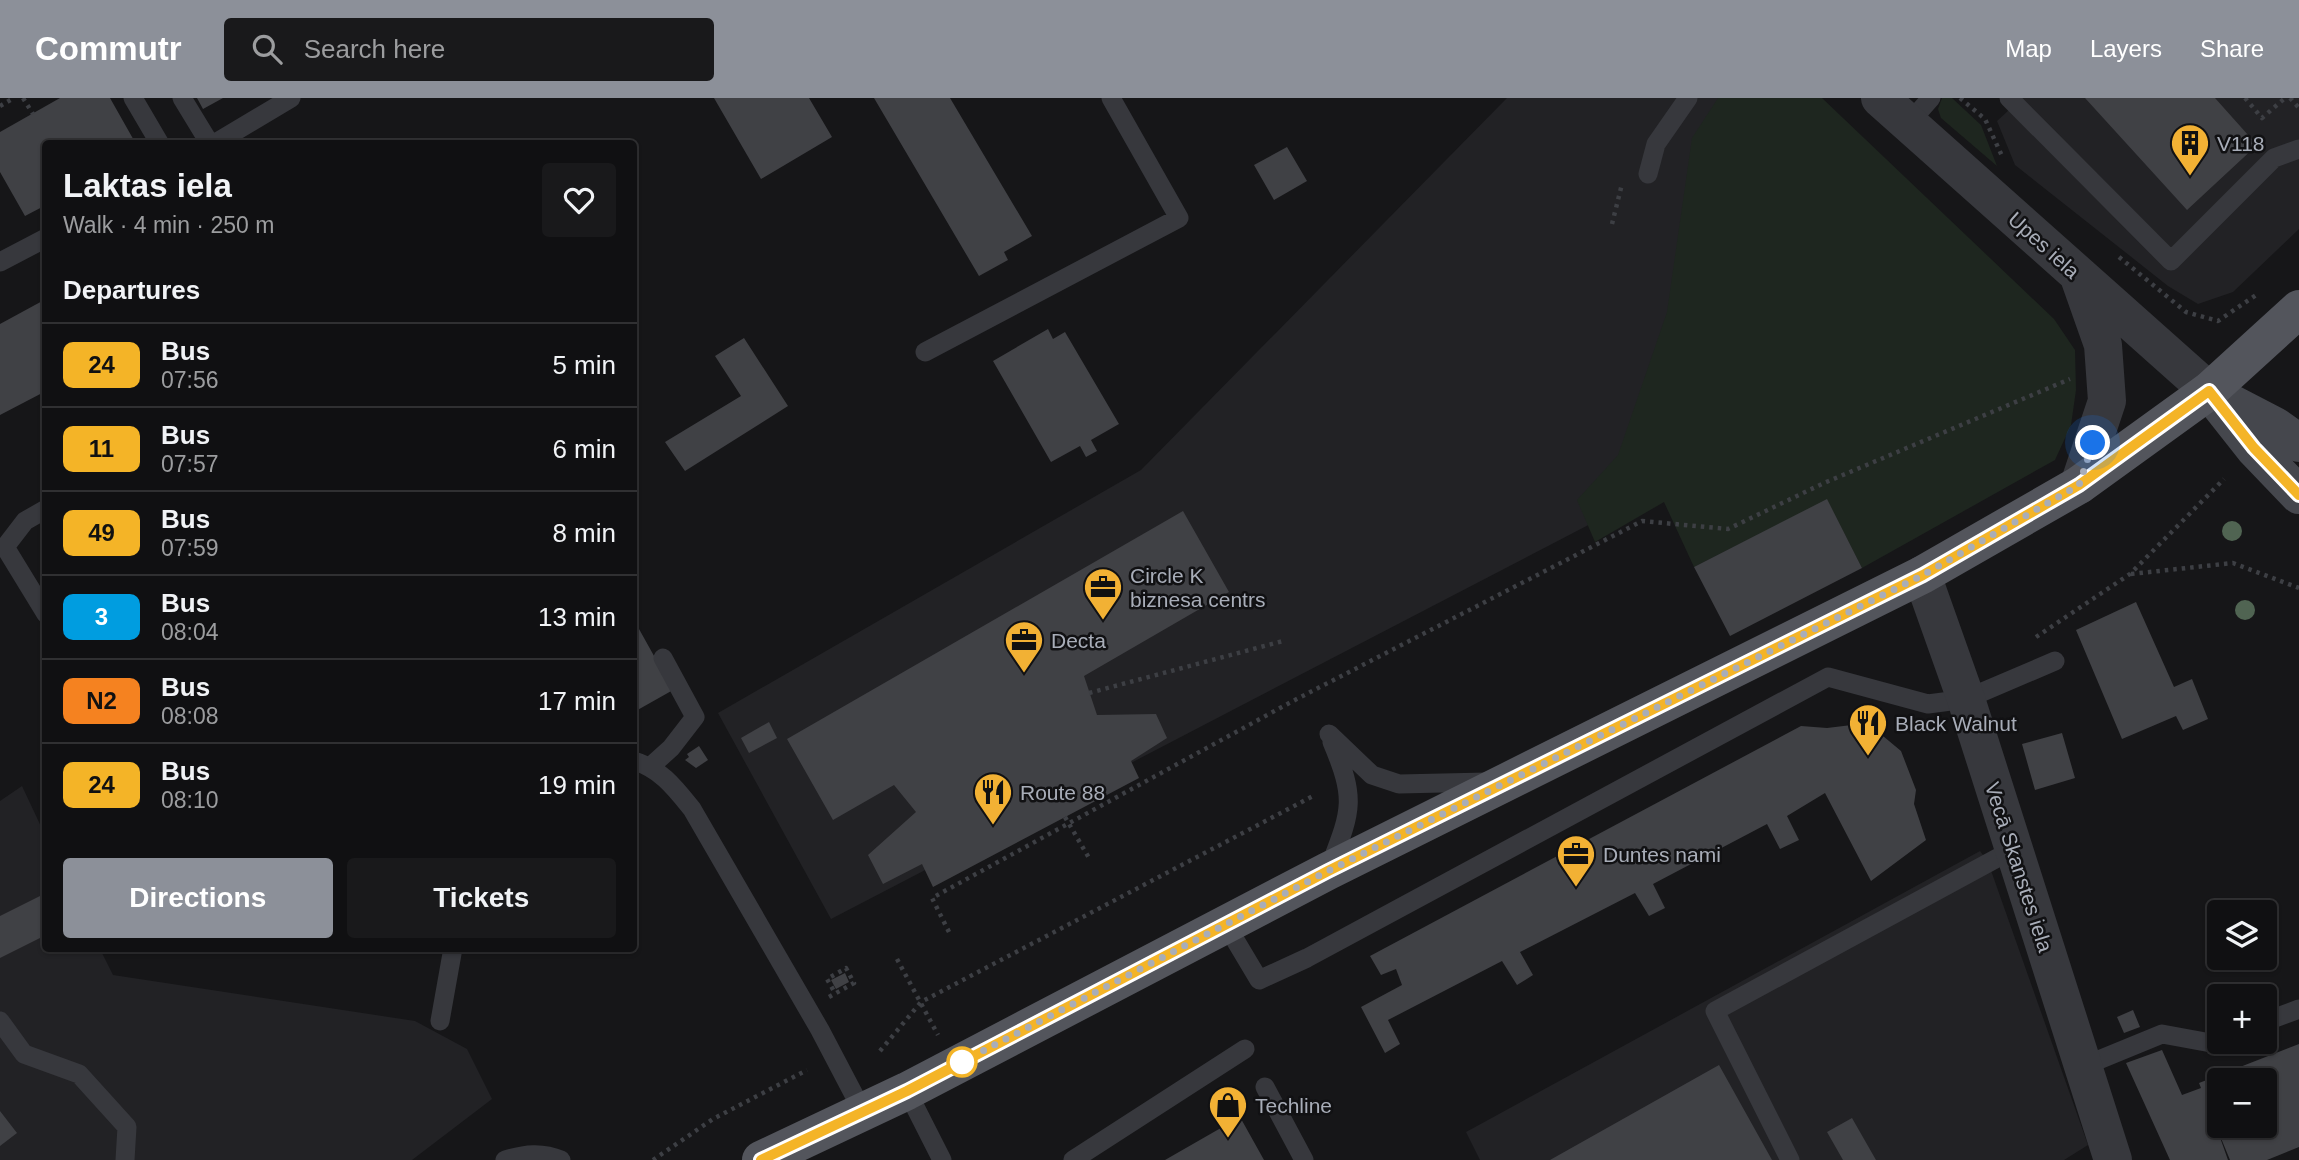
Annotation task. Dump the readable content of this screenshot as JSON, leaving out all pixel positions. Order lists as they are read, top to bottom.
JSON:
{
  "streets": {
    "street": ["Upes iela", "Vecā Skanstes iela"]
  },
  "places": {
    "building": ["V118"],
    "office": ["Circle K biznesa centrs", "Decta", "Duntes nami"],
    "restaurant": ["Black Walnut", "Route 88"],
    "shop": ["Techline"]
  },
  "lines": ["bus line 24"],
  "page": {
    "header": "Commutr",
    "search": "Search here",
    "nav": ["Map", "Layers", "Share"],
    "heading": [
      ["Laktas iela", "Walk · 4 min · 250 m"],
      "Departures"
    ],
    "list": [
      {
        "mark": "24",
        "name": "Bus",
        "note": "07:56",
        "value": "5 min"
      },
      {
        "mark": "11",
        "name": "Bus",
        "note": "07:57",
        "value": "6 min"
      },
      {
        "mark": "49",
        "name": "Bus",
        "note": "07:59",
        "value": "8 min"
      },
      {
        "mark": "3",
        "name": "Bus",
        "note": "08:04",
        "value": "13 min"
      },
      {
        "mark": "N2",
        "name": "Bus",
        "note": "08:08",
        "value": "17 min"
      },
      {
        "mark": "24",
        "name": "Bus",
        "note": "08:10",
        "value": "19 min"
      }
    ],
    "buttons": ["Directions", "Tickets"],
    "map_buttons": ["+", "−"]
  }
}
